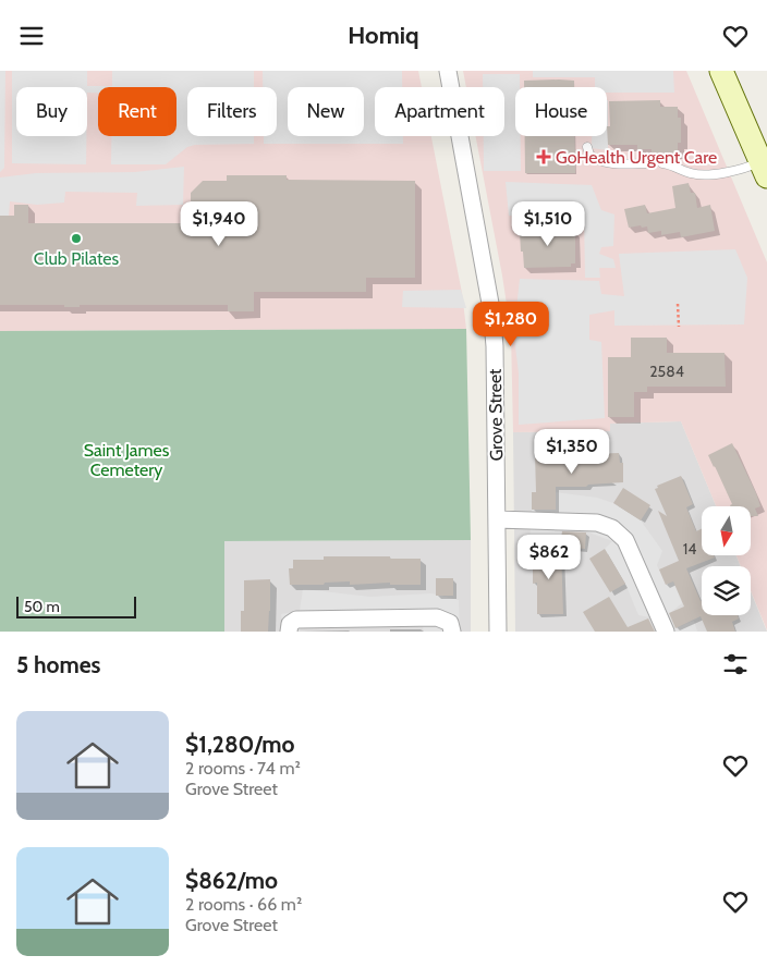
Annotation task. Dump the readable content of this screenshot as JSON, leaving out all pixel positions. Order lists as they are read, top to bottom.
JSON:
{
  "streets": {
    "street": ["Grove Street"]
  },
  "parks": ["Saint James Cemetery"],
  "places": {
    "health": ["GoHealth Urgent Care"],
    "other": ["Club Pilates"]
  },
  "house_numbers": ["2584", "14"],
  "scale_bar": "50 m",
  "north": "bottom",
  "page": {
    "header": "Homiq",
    "chip": [
      "Buy",
      "Rent",
      "Filters",
      "New",
      "Apartment",
      "House"
    ],
    "price": [
      "$1,940",
      "$1,510",
      "$1,280",
      "$1,350",
      "$862"
    ],
    "scale": "50 m",
    "heading": "5 homes",
    "list": [
      {
        "name": "$1,280/mo",
        "note": "2 rooms · 74 m² · Grove Street"
      },
      {
        "name": "$862/mo",
        "note": "2 rooms · 66 m² · Grove Street"
      }
    ]
  }
}
